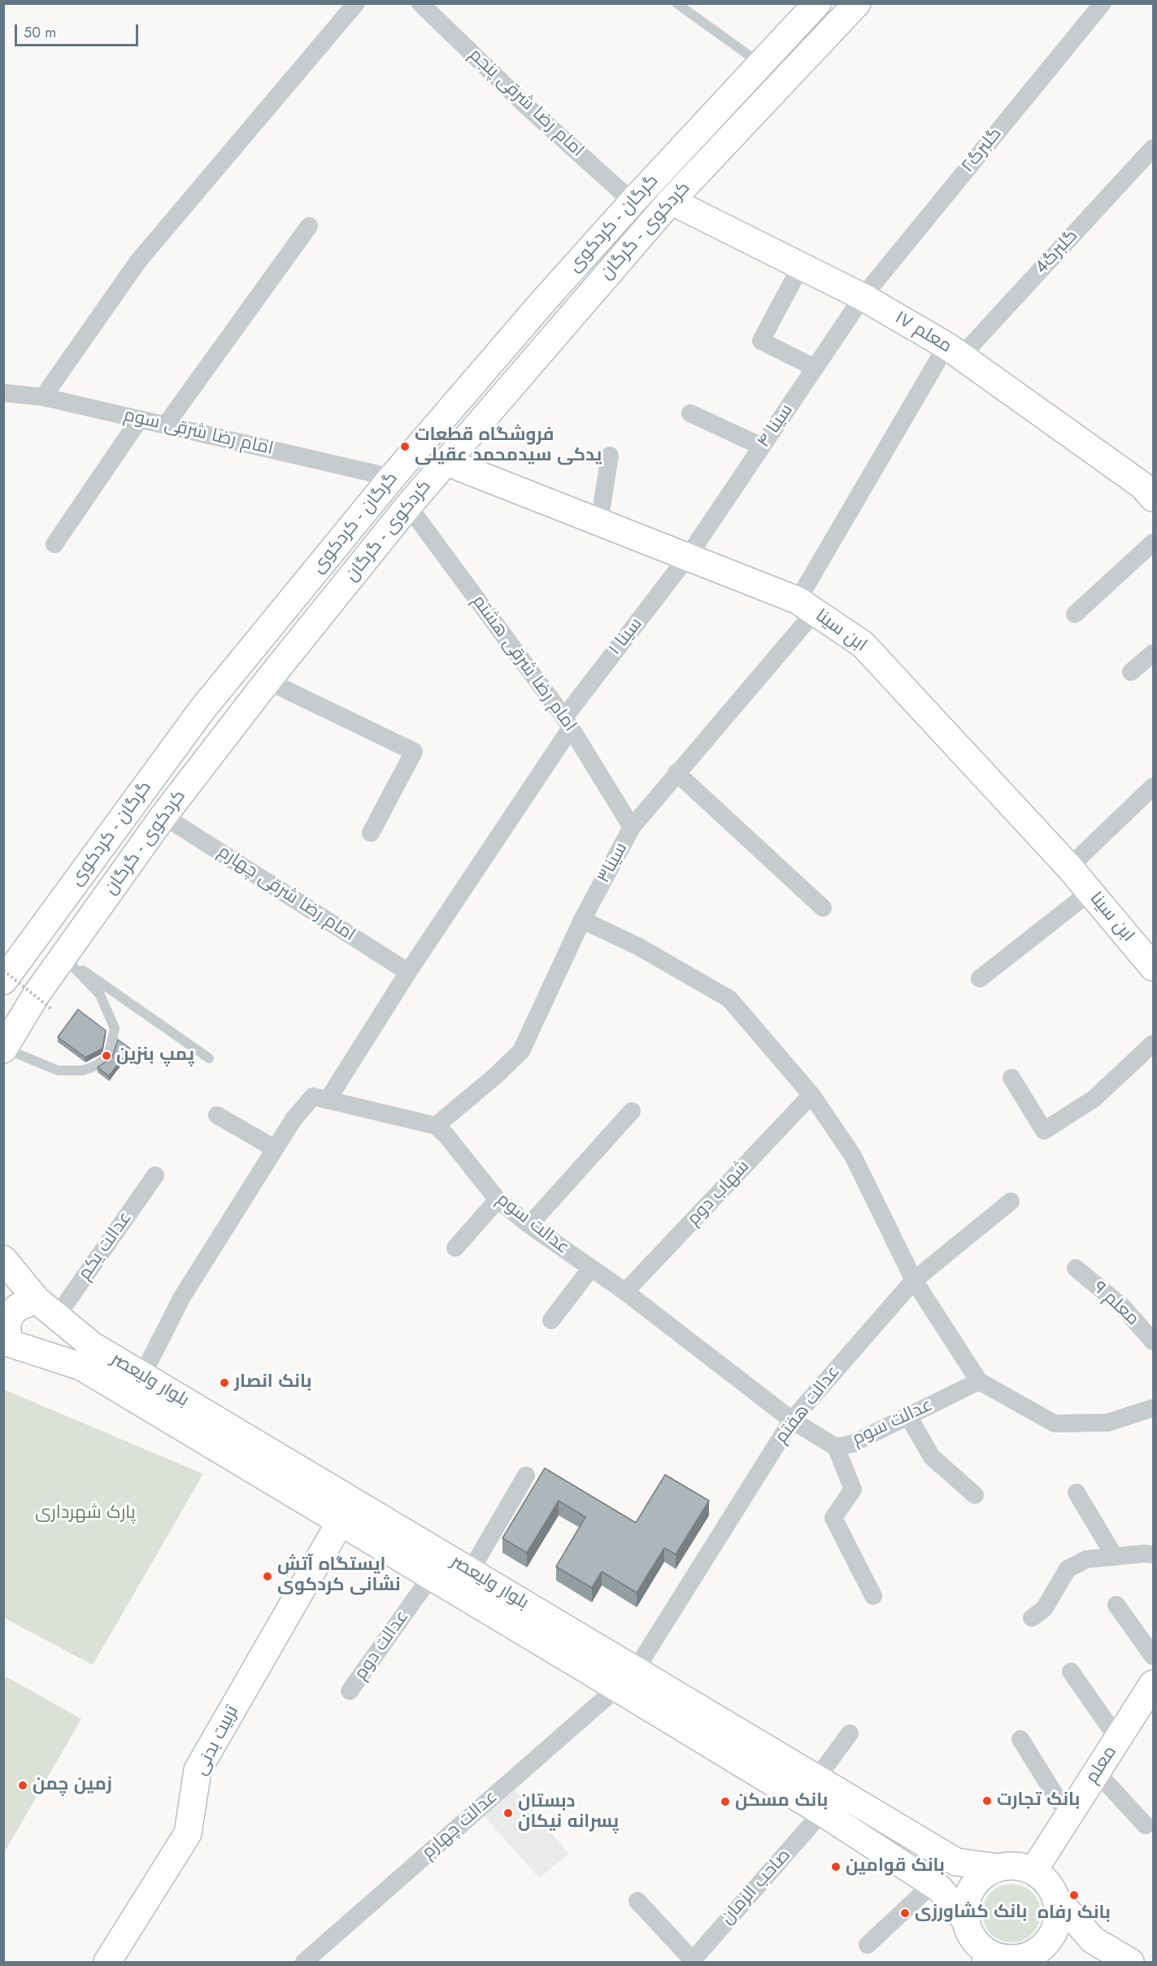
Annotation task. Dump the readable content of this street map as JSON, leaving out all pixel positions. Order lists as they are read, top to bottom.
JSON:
{
  "streets": {
    "main road": [
      "گرگان - کردکوی",
      "کردکوی - گرگان",
      "معلم ۱۷",
      "ابن سینا",
      "بلوار ولیعصر",
      "تربیت بدنی",
      "معلم"
    ],
    "street": [
      "امام رضا شرقی پنجم",
      "گلبرگ۲",
      "گلبرگ4",
      "سینا ۴",
      "امام رضا شرقی سوم",
      "سینا ۱",
      "امام رضا شرقی هشتم",
      "سینا۳",
      "امام رضا شرقی چهارم",
      "شهاب دوم",
      "عدالت سوم",
      "عدالت یکم",
      "معلم ۹",
      "عدالت هفتم",
      "عدالت دوم",
      "عدالت چهارم",
      "صاحب الزمان"
    ]
  },
  "crossings": [
    ["امام رضا شرقی پنجم", "گرگان - کردکوی"],
    ["گلبرگ۲", "معلم ۱۷"],
    ["گلبرگ۲", "سینا ۴"],
    ["گرگان - کردکوی", "امام رضا شرقی سوم"],
    ["کردکوی - گرگان", "معلم ۱۷"],
    ["کردکوی - گرگان", "ابن سینا"],
    ["کردکوی - گرگان", "امام رضا شرقی هشتم"],
    ["کردکوی - گرگان", "امام رضا شرقی چهارم"],
    ["گلبرگ4", "معلم ۱۷"],
    ["گلبرگ4", "ابن سینا"],
    ["گلبرگ4", "سینا۳"],
    ["معلم ۱۷", "سینا ۴"],
    ["سینا ۴", "ابن سینا"],
    ["سینا ۴", "سینا ۱"],
    ["ابن سینا", "سینا ۱"],
    ["ابن سینا", "سینا۳"],
    ["سینا ۱", "امام رضا شرقی هشتم"],
    ["سینا ۱", "امام رضا شرقی چهارم"],
    ["امام رضا شرقی هشتم", "سینا۳"],
    ["سینا۳", "عدالت سوم"],
    ["شهاب دوم", "عدالت سوم"],
    ["عدالت سوم", "عدالت هفتم"],
    ["عدالت یکم", "بلوار ولیعصر"],
    ["بلوار ولیعصر", "عدالت هفتم"],
    ["بلوار ولیعصر", "عدالت دوم"],
    ["بلوار ولیعصر", "تربیت بدنی"],
    ["بلوار ولیعصر", "معلم"],
    ["بلوار ولیعصر", "عدالت چهارم"],
    ["بلوار ولیعصر", "صاحب الزمان"],
    ["عدالت هفتم", "عدالت چهارم"]
  ],
  "parks": ["پارک شهرداری"],
  "places": [
    "فروشگاه قطعات یدکی سیدمحمد عقیلی",
    "پمپ بنزین",
    "بانک انصار",
    "ایستگاه آتش نشانی کردکوی",
    "زمین چمن",
    "بانک تجارت",
    "بانک مسکن",
    "دبستان پسرانه نیکان",
    "بانک قوامین",
    "بانک رفاه",
    "بانک کشاورزی"
  ],
  "scale_bar": "50 m"
}
